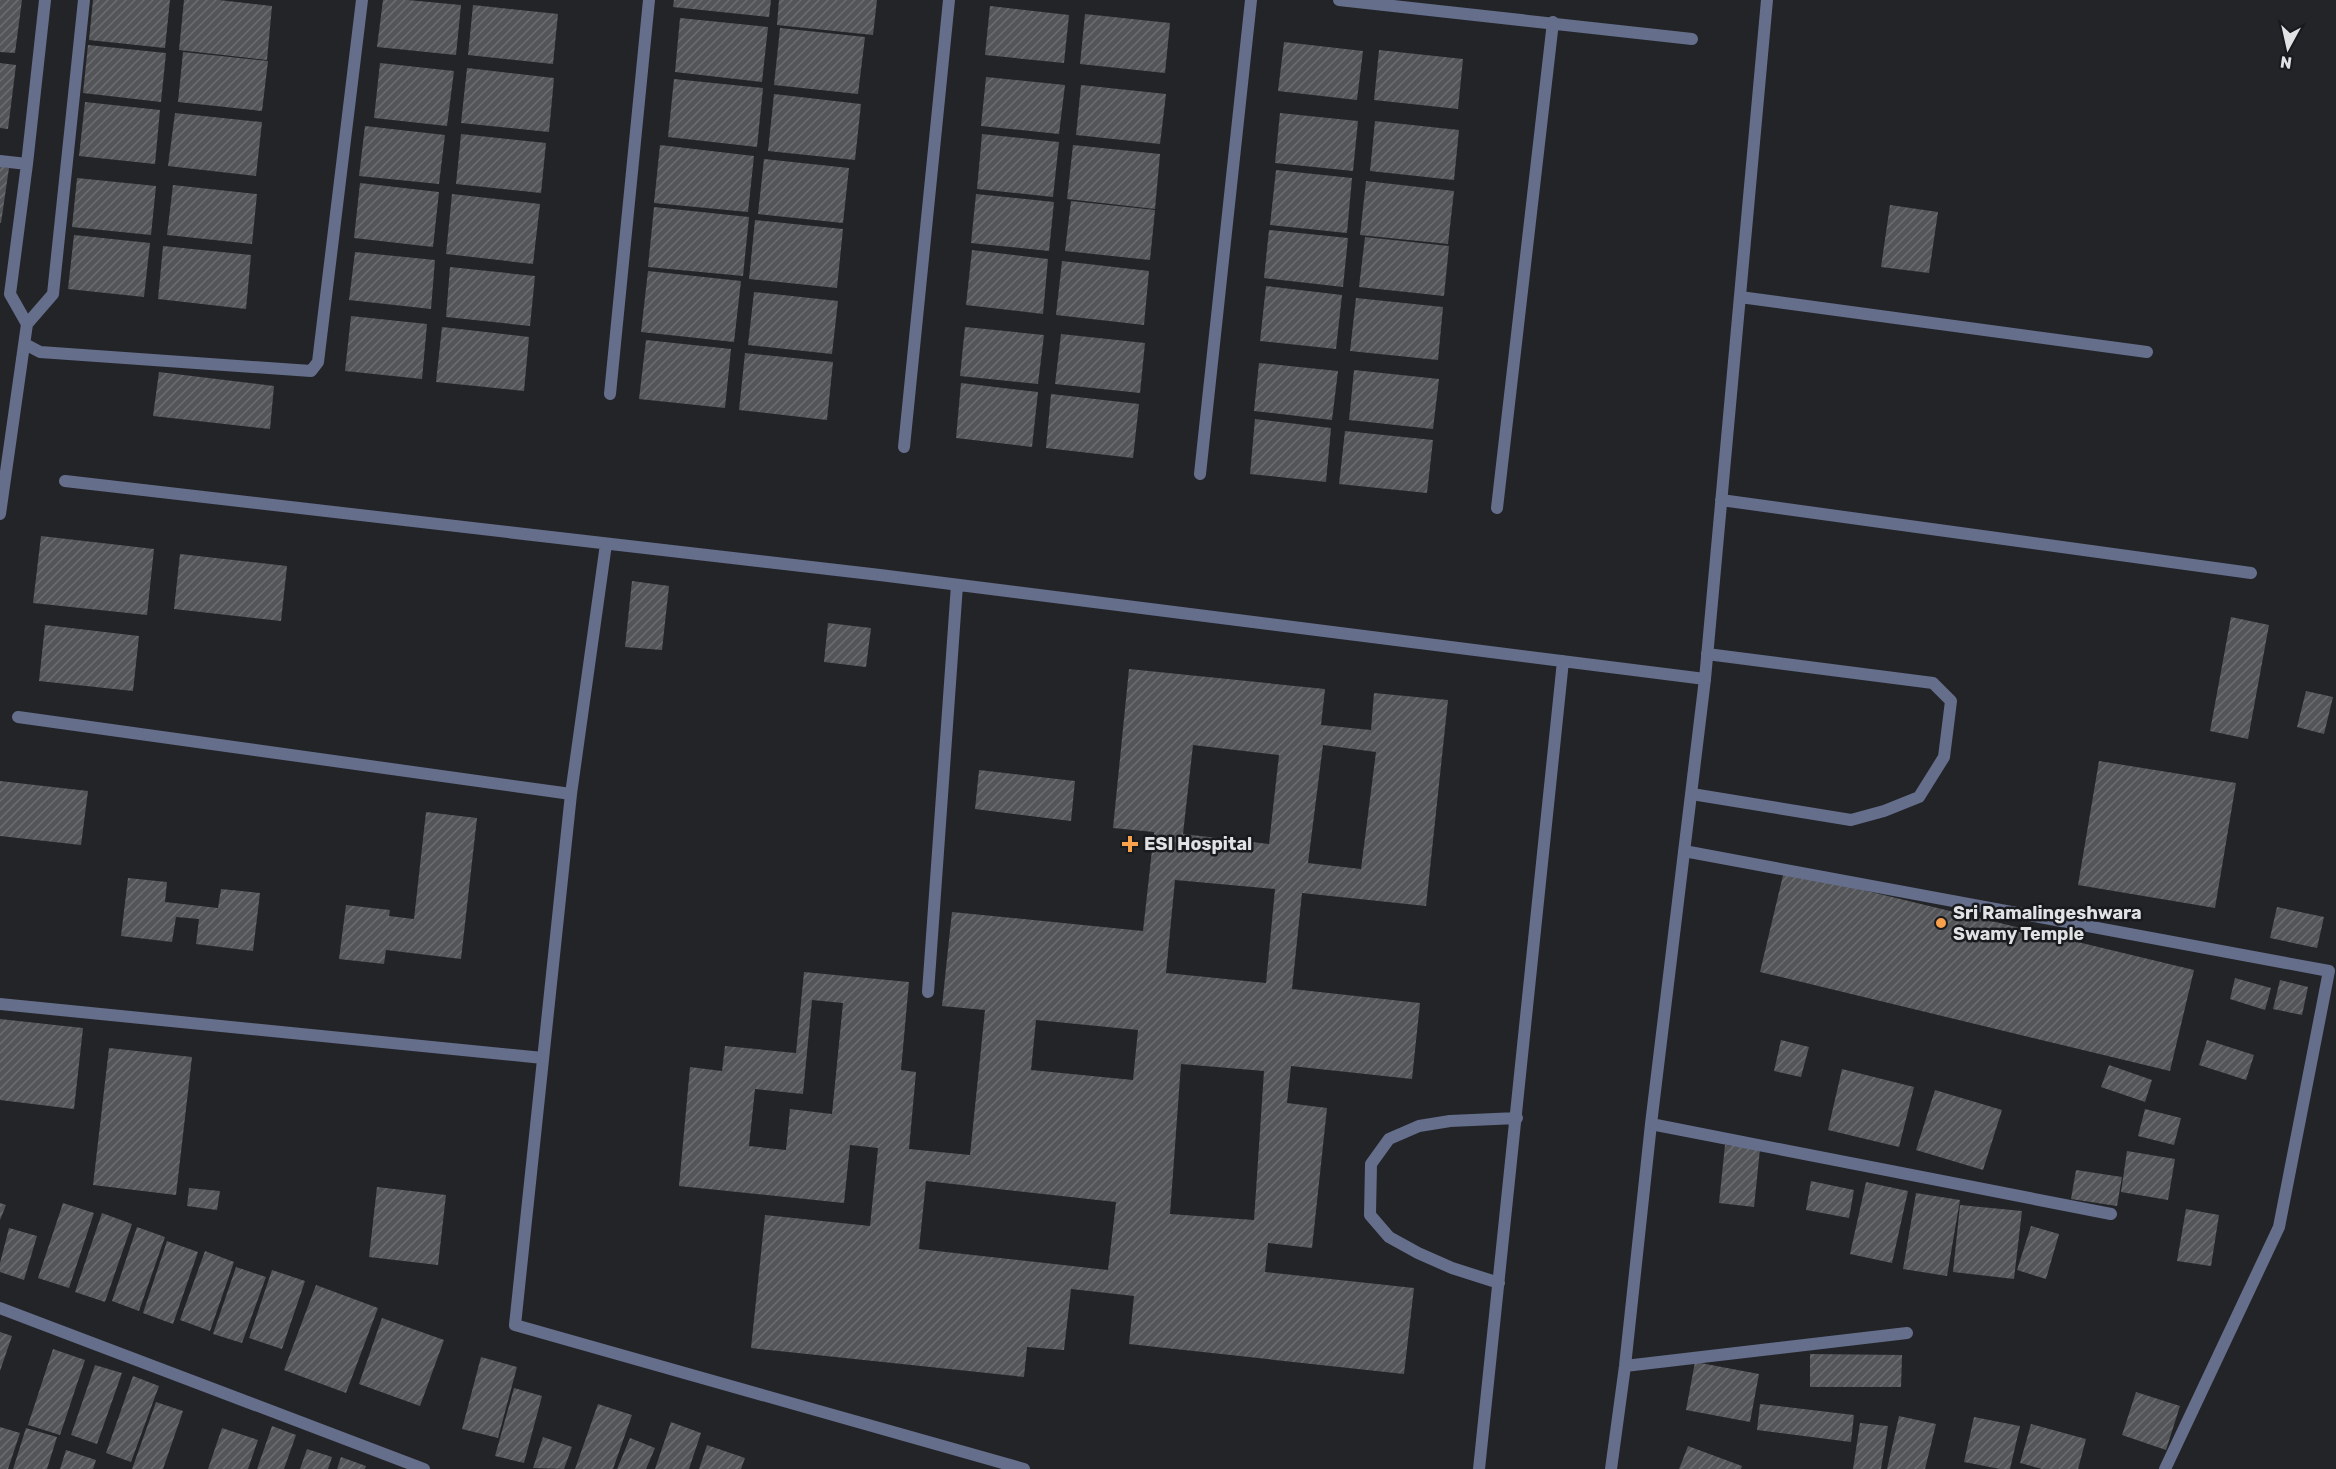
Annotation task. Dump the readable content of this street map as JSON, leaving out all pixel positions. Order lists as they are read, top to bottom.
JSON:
{
  "places": {
    "health": ["ESI Hospital"],
    "other": ["Sri Ramalingeshwara Swamy Temple"]
  },
  "north": "bottom"
}
